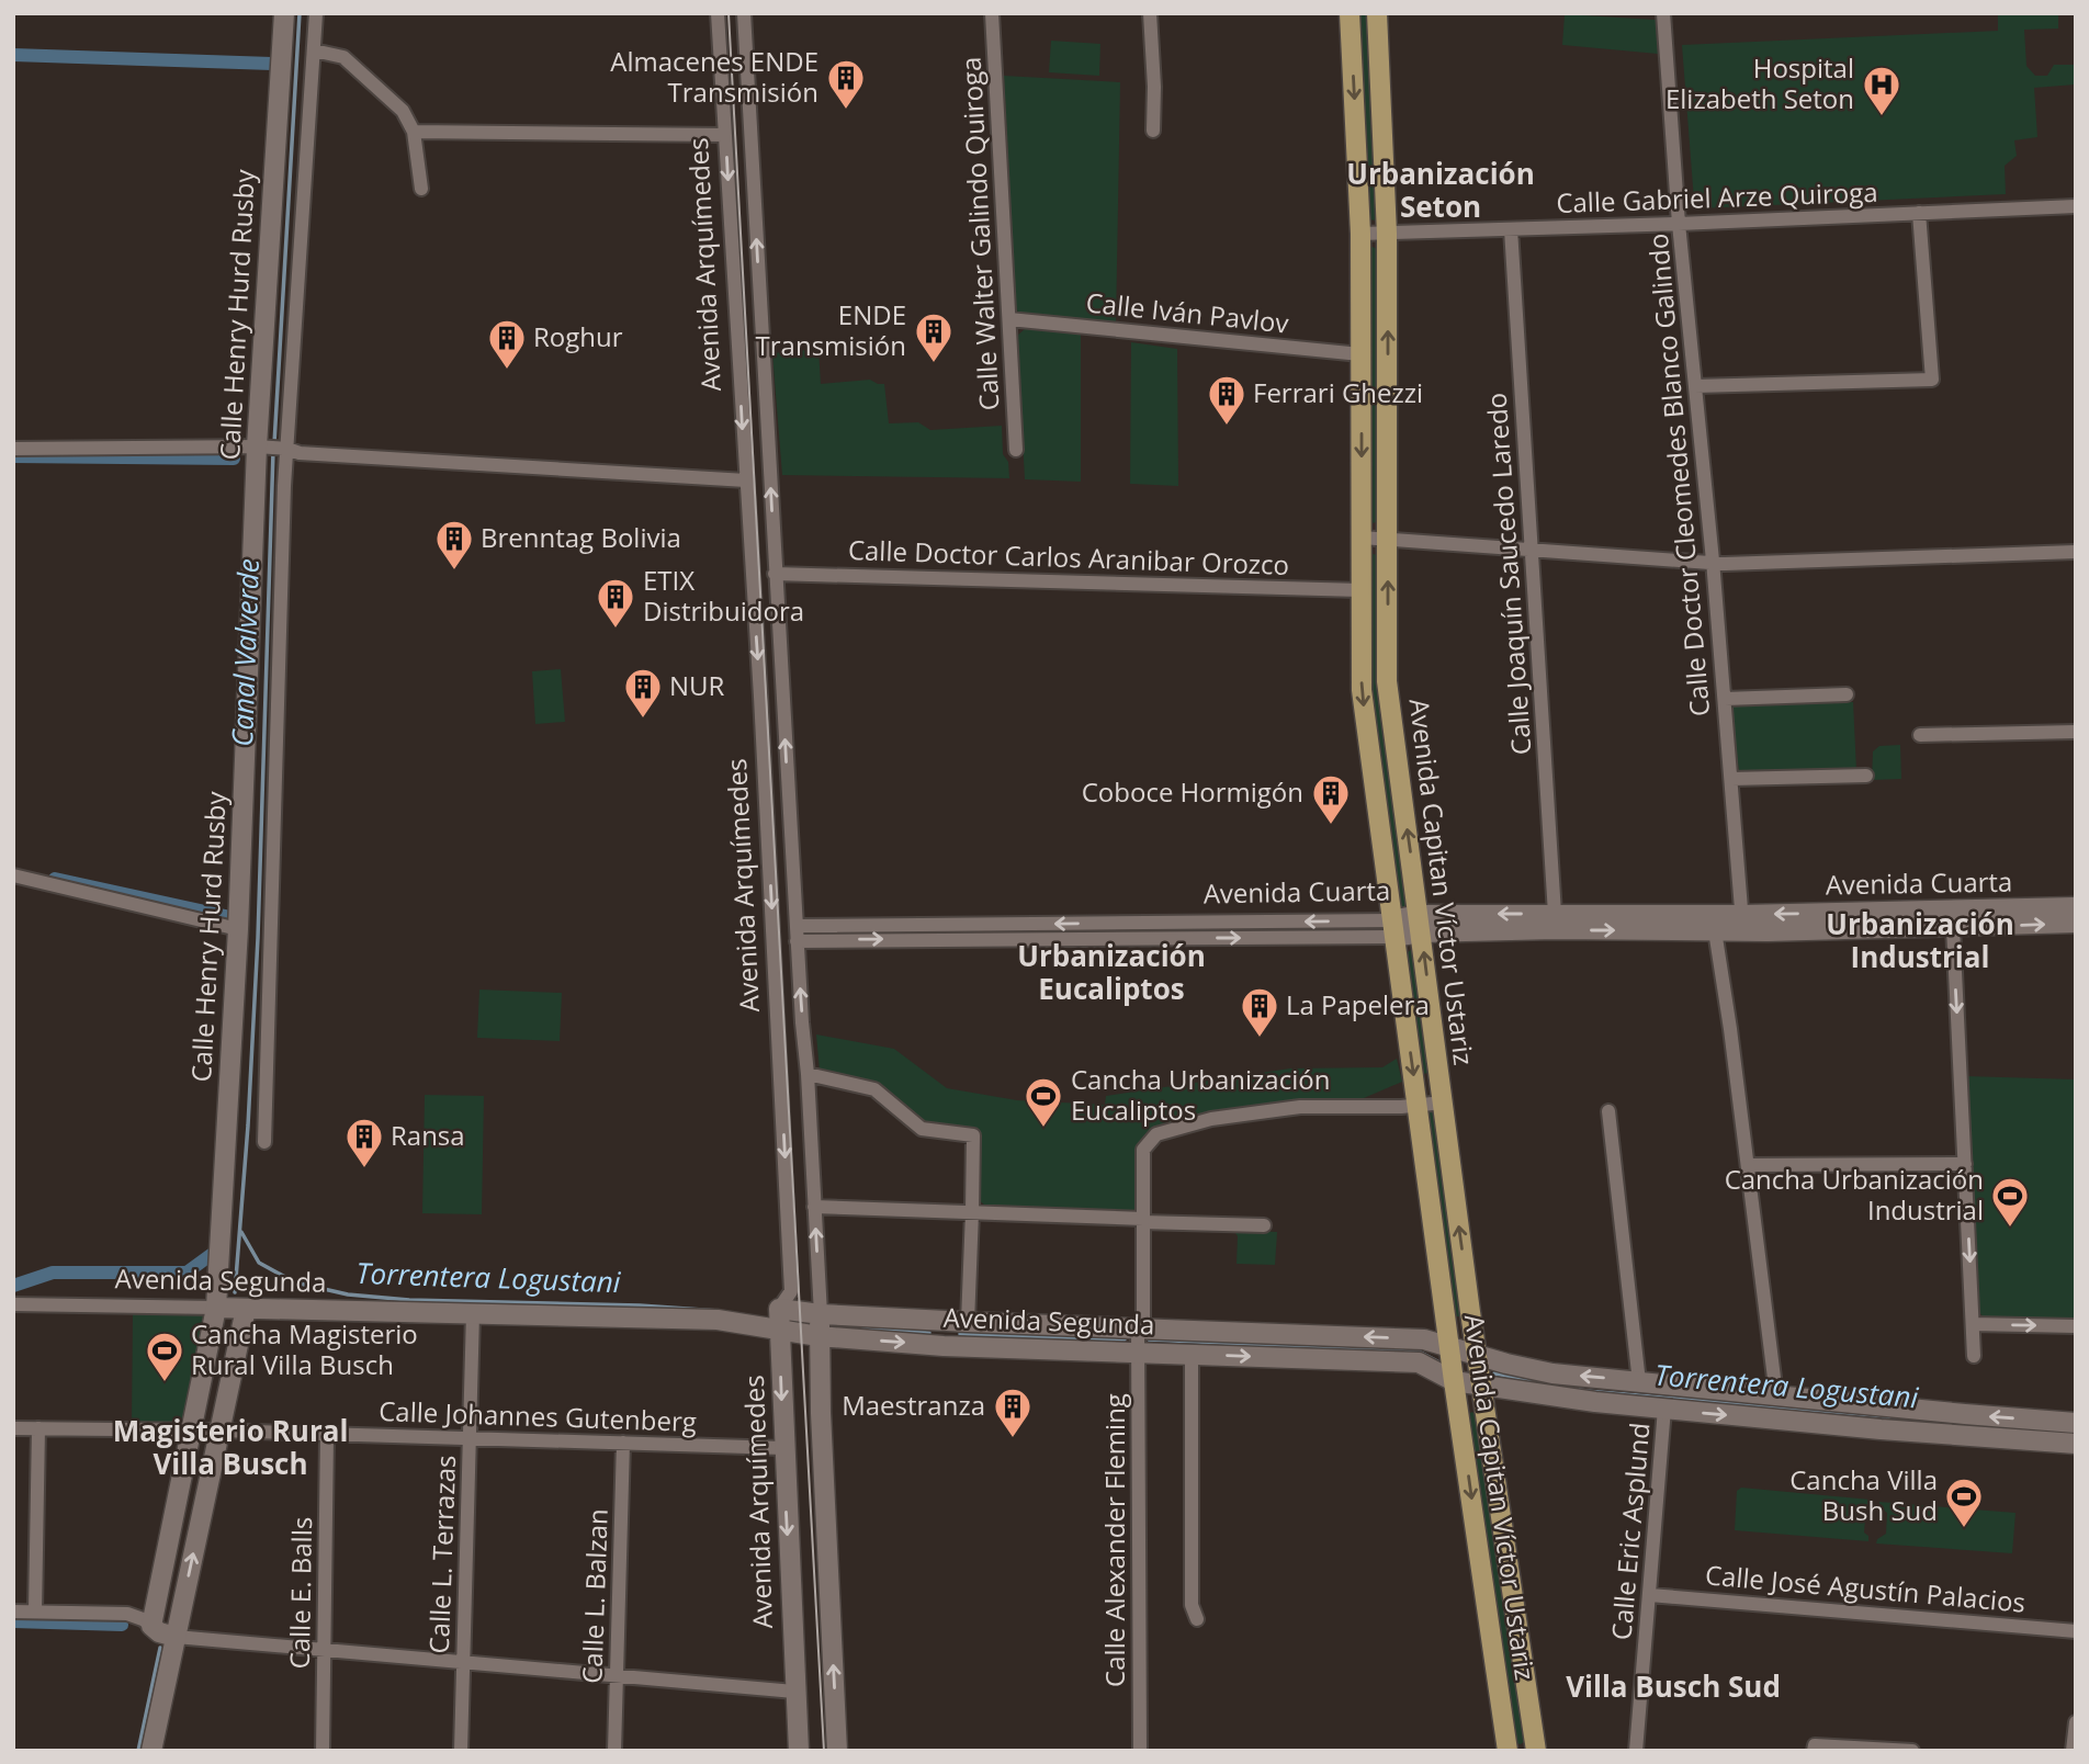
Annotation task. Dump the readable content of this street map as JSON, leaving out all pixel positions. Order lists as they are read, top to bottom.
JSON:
{
  "streets": {
    "main road": ["Avenida Capitan Víctor Ustariz"],
    "street": [
      "Calle Gabriel Arze Quiroga",
      "Calle Walter Galindo Quiroga",
      "Avenida Arquímedes",
      "Calle Iván Pavlov",
      "Calle Henry Hurd Rusby",
      "Calle Doctor Cleomedes Blanco Galindo",
      "Calle Doctor Carlos Aranibar Orozco",
      "Calle Joaquín Saucedo Laredo",
      "Avenida Cuarta",
      "Avenida Segunda",
      "Calle Johannes Gutenberg",
      "Calle Eric Asplund",
      "Calle Alexander Fleming",
      "Calle L. Terrazas",
      "Calle José Agustín Palacios",
      "Calle E. Balls",
      "Calle L. Balzan"
    ]
  },
  "crossings": [
    ["Calle Gabriel Arze Quiroga", "Calle Doctor Cleomedes Blanco Galindo"],
    ["Calle Gabriel Arze Quiroga", "Calle Joaquín Saucedo Laredo"],
    ["Calle Gabriel Arze Quiroga", "Avenida Capitan Víctor Ustariz"],
    ["Calle Walter Galindo Quiroga", "Calle Iván Pavlov"],
    ["Avenida Arquímedes", "Calle Doctor Carlos Aranibar Orozco"],
    ["Avenida Arquímedes", "Avenida Cuarta"],
    ["Avenida Arquímedes", "Avenida Segunda"],
    ["Avenida Arquímedes", "Calle Johannes Gutenberg"],
    ["Calle Iván Pavlov", "Avenida Capitan Víctor Ustariz"],
    ["Calle Henry Hurd Rusby", "Avenida Segunda"],
    ["Calle Henry Hurd Rusby", "Calle Johannes Gutenberg"],
    ["Calle Doctor Cleomedes Blanco Galindo", "Avenida Cuarta"],
    ["Calle Doctor Carlos Aranibar Orozco", "Avenida Capitan Víctor Ustariz"],
    ["Calle Joaquín Saucedo Laredo", "Avenida Cuarta"],
    ["Avenida Capitan Víctor Ustariz", "Avenida Cuarta"],
    ["Avenida Capitan Víctor Ustariz", "Avenida Segunda"],
    ["Avenida Capitan Víctor Ustariz", "Calle Alexander Fleming"],
    ["Avenida Segunda", "Calle Eric Asplund"],
    ["Avenida Segunda", "Calle Alexander Fleming"],
    ["Avenida Segunda", "Calle L. Terrazas"],
    ["Calle Johannes Gutenberg", "Calle L. Terrazas"],
    ["Calle Johannes Gutenberg", "Calle E. Balls"],
    ["Calle Johannes Gutenberg", "Calle L. Balzan"],
    ["Calle Eric Asplund", "Calle José Agustín Palacios"]
  ],
  "districts": [
    "Urbanización Seton",
    "Urbanización Industrial",
    "Urbanización Eucaliptos",
    "Magisterio Rural Villa Busch",
    "Villa Busch Sud"
  ],
  "water": ["Canal Valverde", "Torrentera Logustani"],
  "places": {
    "building": [
      "Almacenes ENDE Transmisión",
      "ENDE Transmisión",
      "Roghur",
      "Ferrari Ghezzi",
      "Brenntag Bolivia",
      "ETIX Distribuidora",
      "NUR",
      "Coboce Hormigón",
      "La Papelera",
      "Ransa",
      "Maestranza"
    ],
    "hospital": ["Hospital Elizabeth Seton"],
    "sports": [
      "Cancha Urbanización Eucaliptos",
      "Cancha Urbanización Industrial",
      "Cancha Magisterio Rural Villa Busch",
      "Cancha Villa Bush Sud"
    ]
  }
}
